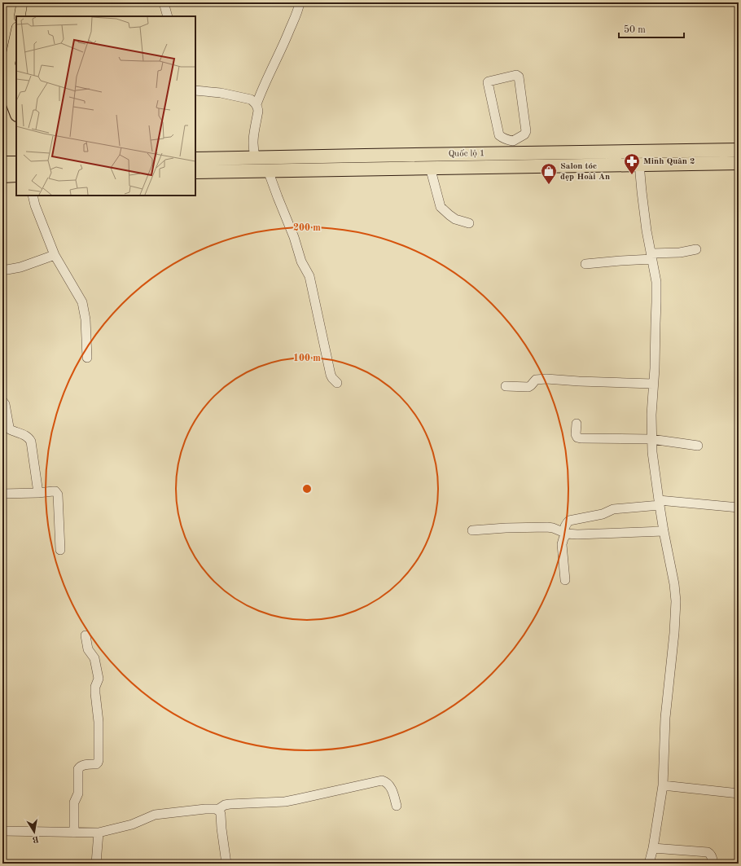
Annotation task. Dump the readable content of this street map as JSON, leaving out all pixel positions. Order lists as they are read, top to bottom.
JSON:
{
  "streets": {
    "highway": ["Quốc lộ 1"]
  },
  "places": {
    "pharmacy": ["Minh Quân 2"],
    "shop": ["Salon tóc đẹp Hoài An"]
  },
  "scale_bar": "50 m",
  "north": "bottom",
  "rings": ["200 m", "100 m"]
}
